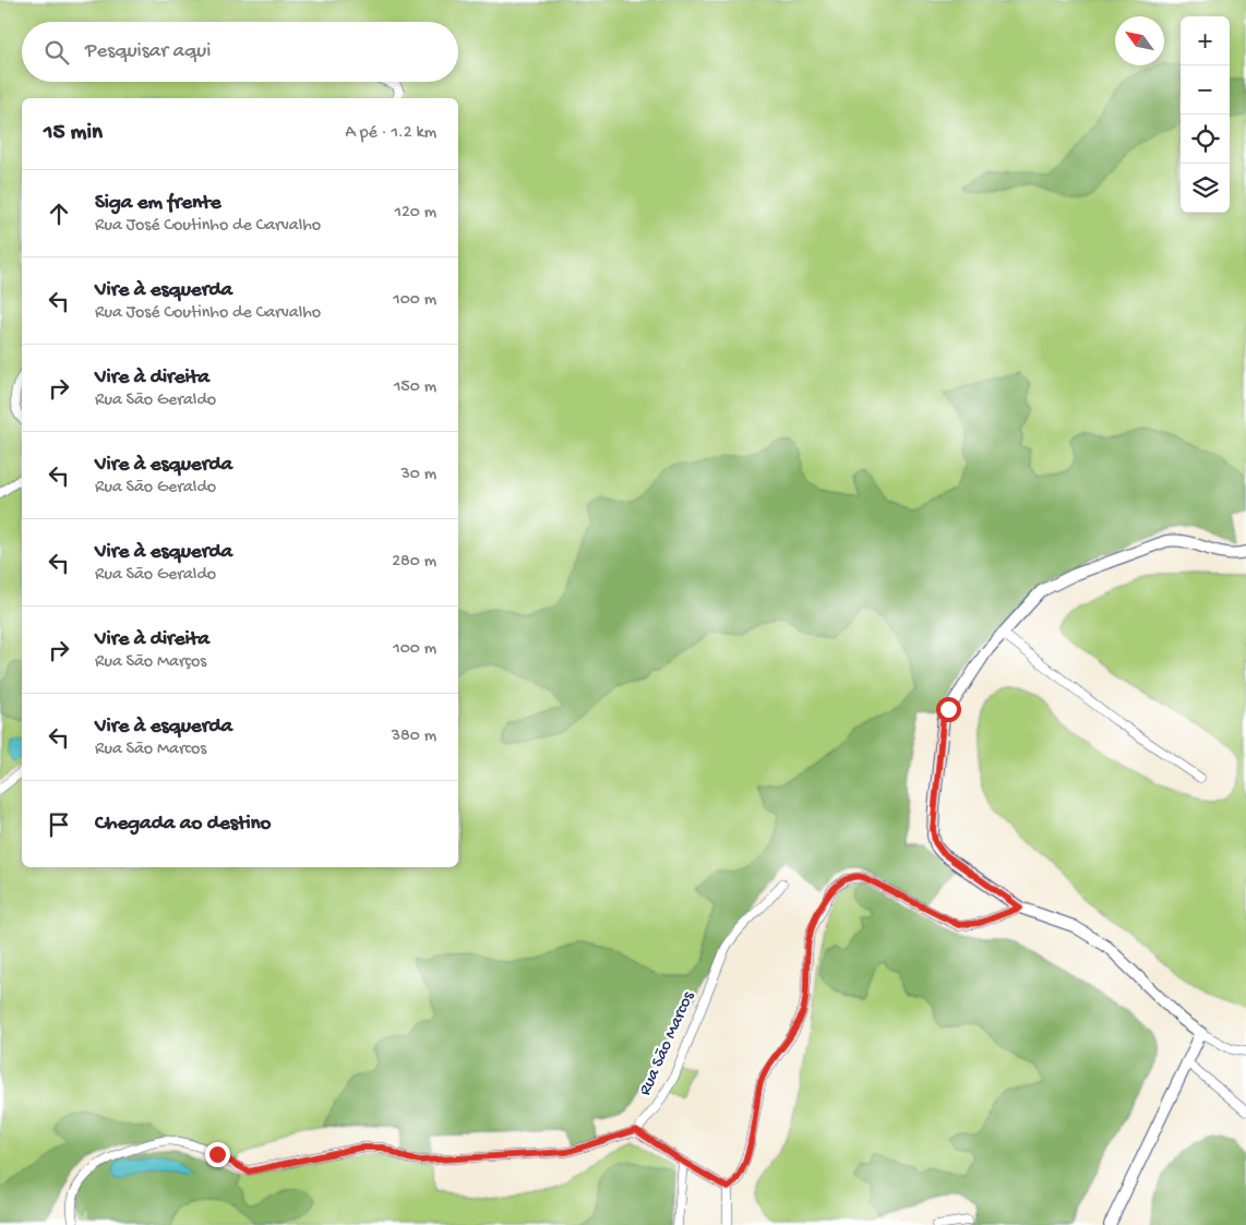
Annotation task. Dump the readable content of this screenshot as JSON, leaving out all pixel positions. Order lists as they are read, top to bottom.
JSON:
{
  "streets": {
    "street": ["Rua São Marcos"]
  },
  "north": "top left",
  "page": {
    "map_buttons": ["+", "−"],
    "search": "Pesquisar aqui",
    "heading": ["15 min", "A pé · 1.2 km"],
    "list": [
      ["Siga em frente", "Rua José Coutinho de Carvalho", "120 m"],
      ["Vire à esquerda", "Rua José Coutinho de Carvalho", "100 m"],
      ["Vire à direita", "Rua São Geraldo", "150 m"],
      ["Vire à esquerda", "Rua São Geraldo", "30 m"],
      ["Vire à esquerda", "Rua São Geraldo", "280 m"],
      ["Vire à direita", "Rua São Marços", "100 m"],
      ["Vire à esquerda", "Rua São Marcos", "380 m"],
      "Chegada ao destino"
    ]
  }
}
